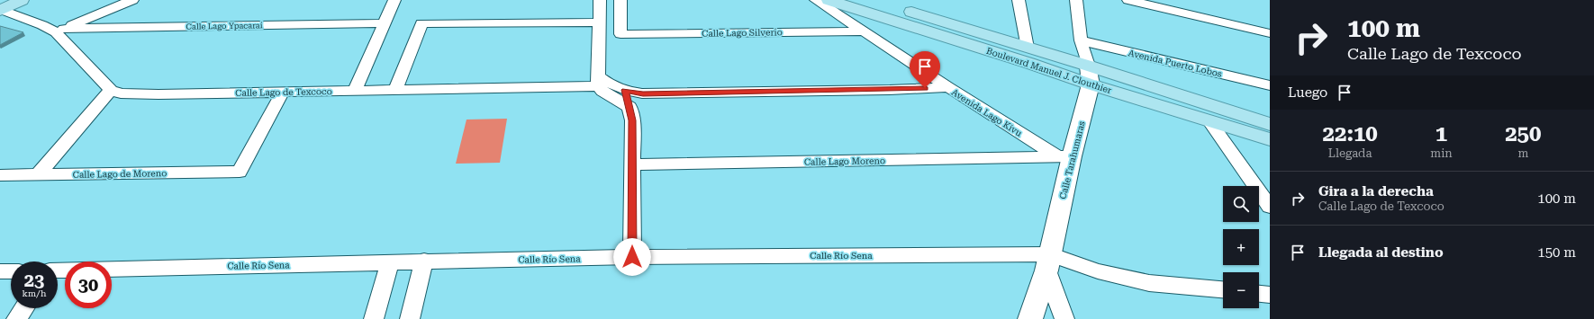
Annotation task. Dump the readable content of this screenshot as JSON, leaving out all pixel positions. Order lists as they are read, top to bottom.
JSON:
{
  "streets": {
    "main road": ["Boulevard Manuel J. Clouthier"],
    "street": [
      "Calle Lago Ypacaraí",
      "Calle Lago Silverio",
      "Avenida Puerto Lobos",
      "Calle Lago de Texcoco",
      "Avenida Lago Kivu",
      "Calle Tarahumaras",
      "Calle Lago Moreno",
      "Calle Lago de Moreno",
      "Calle Río Sena"
    ]
  },
  "crossings": [
    ["Calle Lago Silverio", "Avenida Lago Kivu"],
    ["Boulevard Manuel J. Clouthier", "Calle Tarahumaras"],
    ["Calle Lago de Texcoco", "Calle Lago de Moreno"],
    ["Avenida Lago Kivu", "Calle Tarahumaras"],
    ["Avenida Lago Kivu", "Calle Lago Moreno"],
    ["Calle Tarahumaras", "Calle Lago Moreno"],
    ["Calle Tarahumaras", "Calle Río Sena"]
  ],
  "page": {
    "turn": ["100 m", "Calle Lago de Texcoco"],
    "then": "Luego",
    "eta": [
      "22:10",
      "Llegada",
      "1",
      "min",
      "250",
      "m"
    ],
    "list": [
      {
        "name": "Gira a la derecha",
        "note": "Calle Lago de Texcoco",
        "value": "100 m"
      },
      {
        "name": "Llegada al destino",
        "value": "150 m"
      }
    ],
    "map_buttons": ["+", "−"],
    "speed": "23 km/h",
    "limit": "30"
  }
}
